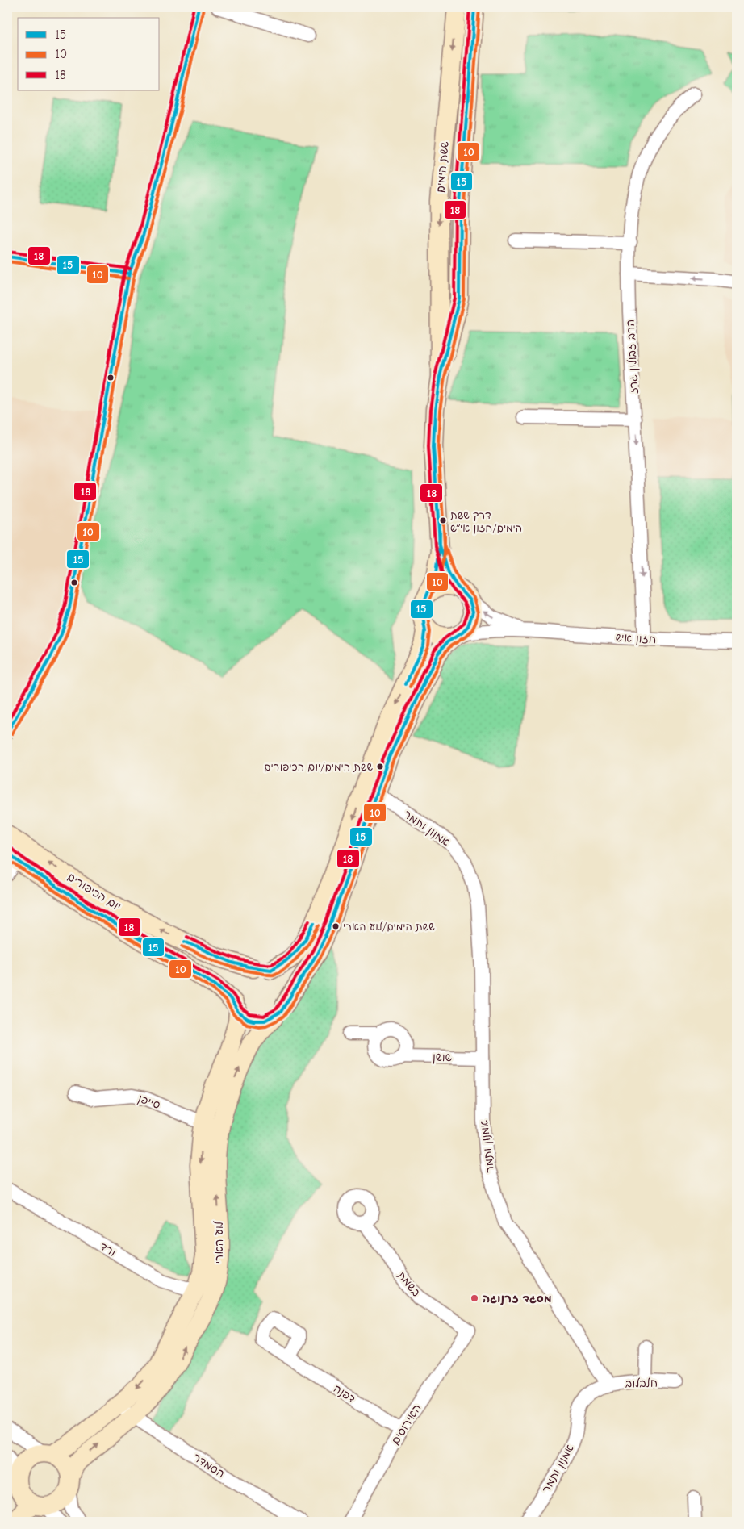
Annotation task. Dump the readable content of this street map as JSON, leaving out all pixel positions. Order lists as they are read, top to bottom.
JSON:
{
  "streets": {
    "street": [
      "ששת הימים",
      "הרב זבולון גרז",
      "חזון איש",
      "אמנון ותמר",
      "יום הכיפורים",
      "שושן",
      "סייפן",
      "לוע הארי",
      "ורד",
      "בשמת",
      "חלבלוב",
      "דפנה",
      "האירוסים",
      "הסמדר"
    ]
  },
  "crossings": [
    ["ששת הימים", "חזון איש"],
    ["הרב זבולון גרז", "חזון איש"],
    ["אמנון ותמר", "שושן"],
    ["אמנון ותמר", "חלבלוב"],
    ["יום הכיפורים", "לוע הארי"],
    ["סייפן", "לוע הארי"],
    ["לוע הארי", "ורד"],
    ["לוע הארי", "הסמדר"],
    ["בשמת", "האירוסים"],
    ["דפנה", "האירוסים"]
  ],
  "one_way": ["הרב זבולון גרז"],
  "places": [
    "דרך ששת הימים/חזון אי״ש",
    "ששת הימים/יום הכיפורים",
    "ששת הימים/לוע הארי",
    "מסגד זרנוגה"
  ],
  "lines": ["transit line 15", "transit line 10", "transit line 18"],
  "legend": ["15", "10", "18"]
}
